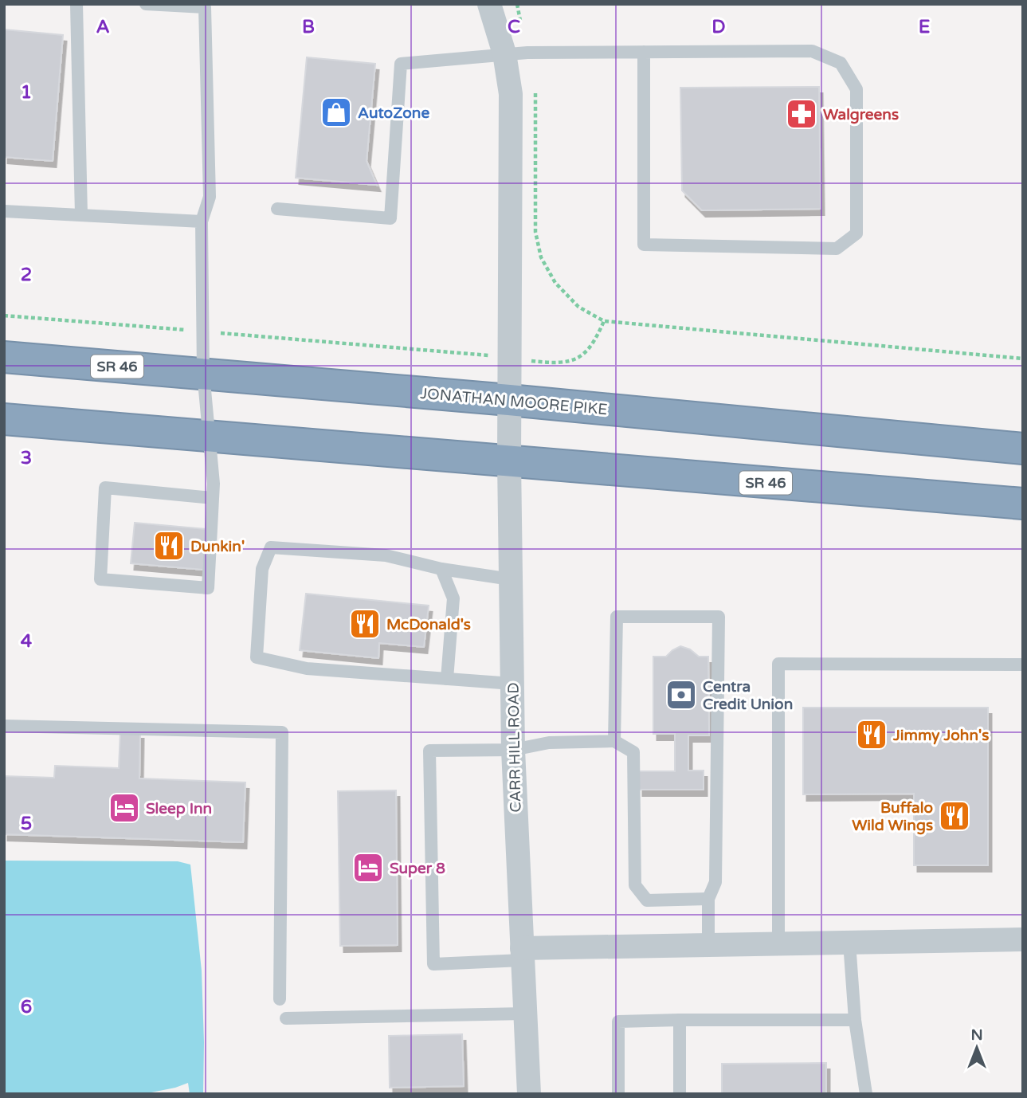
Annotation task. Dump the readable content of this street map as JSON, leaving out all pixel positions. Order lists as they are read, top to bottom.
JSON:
{
  "streets": {
    "highway": ["SR 46", "JONATHAN MOORE PIKE"],
    "street": ["CARR HILL ROAD"]
  },
  "crossings": [
    ["SR 46", "CARR HILL ROAD"],
    ["JONATHAN MOORE PIKE", "CARR HILL ROAD"]
  ],
  "places": {
    "shop": ["AutoZone"],
    "pharmacy": ["Walgreens"],
    "restaurant": [
      "Dunkin'",
      "McDonald's",
      "Jimmy John's",
      "Buffalo Wild Wings"
    ],
    "bank": ["Centra Credit Union"],
    "hotel": ["Sleep Inn", "Super 8"]
  },
  "north": "top",
  "grid": {
    "columns": [
      "A",
      "B",
      "C",
      "D",
      "E"
    ],
    "rows": [
      "1",
      "2",
      "3",
      "4",
      "5",
      "6"
    ]
  }
}
